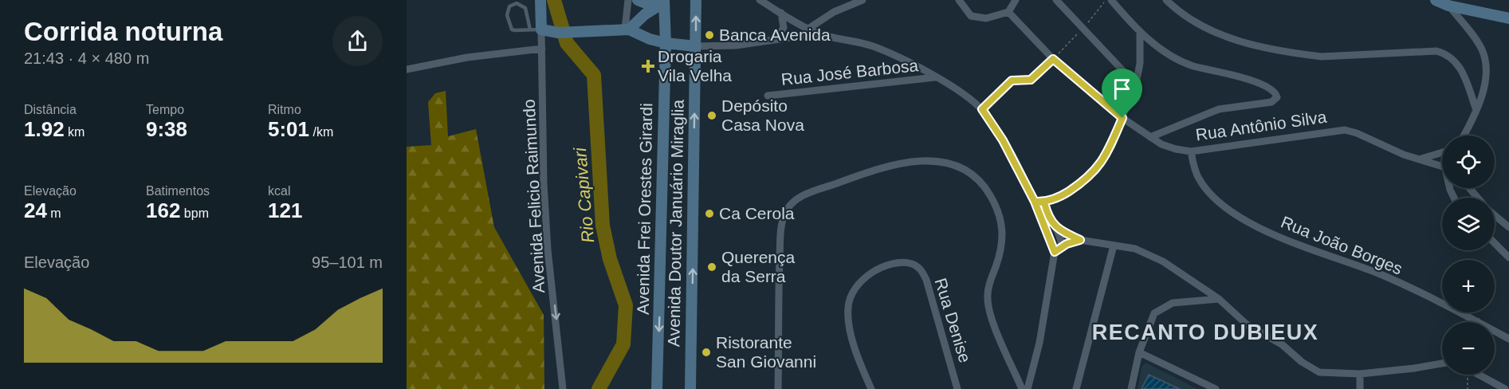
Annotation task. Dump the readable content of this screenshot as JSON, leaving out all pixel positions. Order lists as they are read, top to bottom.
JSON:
{
  "streets": {
    "main road": ["Avenida Frei Orestes Girardi", "Avenida Doutor Januário Miraglia"],
    "street": [
      "Rua José Barbosa",
      "Rua Antônio Silva",
      "Avenida Felicio Raimundo",
      "Rua João Borges",
      "Rua Denise"
    ]
  },
  "crossings": [
    ["Rua Antônio Silva", "Rua João Borges"]
  ],
  "one_way": ["Avenida Felicio Raimundo", "Avenida Frei Orestes Girardi", "Avenida Doutor Januário Miraglia"],
  "districts": ["RECANTO DUBIEUX"],
  "water": ["Rio Capivari"],
  "places": {
    "other": [
      "Banca Avenida",
      "Depósito Casa Nova",
      "Ca Cerola",
      "Querença da Serra",
      "Ristorante San Giovanni"
    ],
    "health": ["Drogaria Vila Velha"]
  },
  "page": {
    "heading": ["Corrida noturna", "21:43 · 4 × 480 m"],
    "stats": [
      ["Distância", "1.92 km"],
      ["Tempo", "9:38"],
      ["Ritmo", "5:01 /km"],
      ["Elevação", "24 m"],
      ["Batimentos", "162 bpm"],
      ["kcal", "121"]
    ],
    "map_buttons": ["+", "−"],
    "chart": ["Elevação", "95–101 m"]
  }
}
